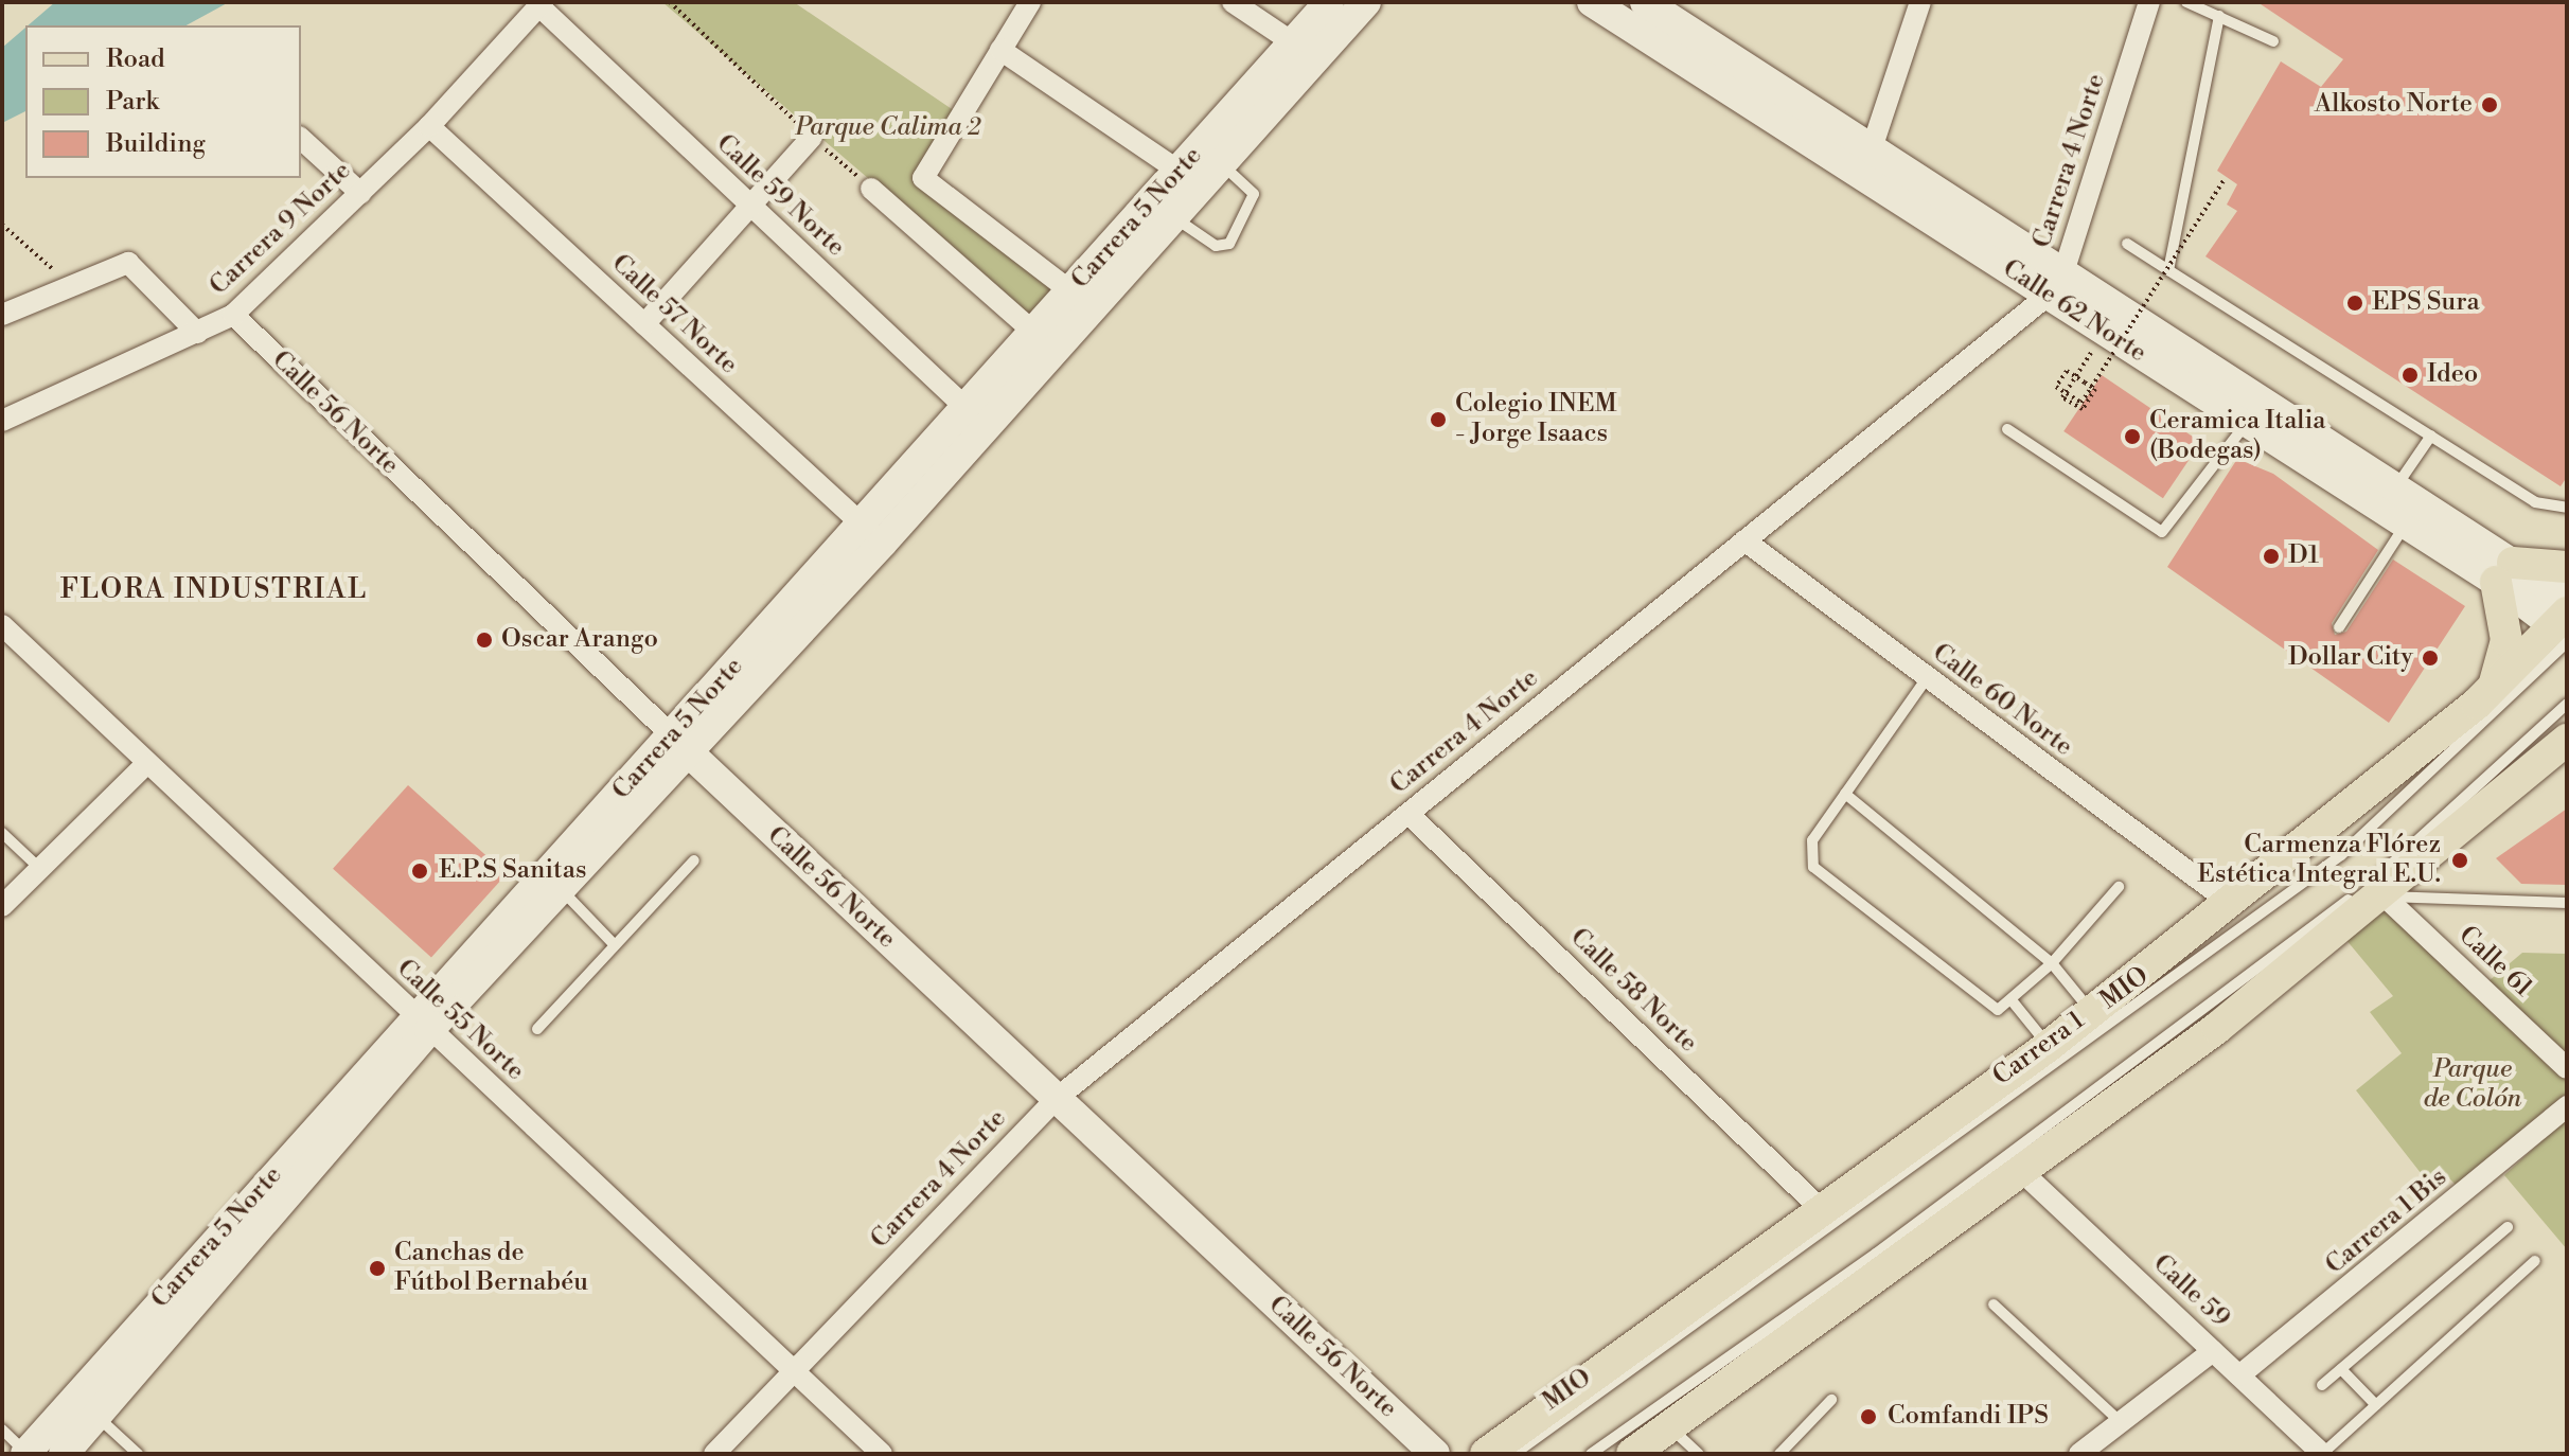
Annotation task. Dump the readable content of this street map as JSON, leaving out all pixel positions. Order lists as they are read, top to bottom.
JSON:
{
  "streets": {
    "main road": ["Carrera 1"],
    "street": [
      "Carrera 4 Norte",
      "Calle 59 Norte",
      "Carrera 5 Norte",
      "Carrera 9 Norte",
      "Calle 62 Norte",
      "Calle 57 Norte",
      "Calle 56 Norte",
      "Calle 60 Norte",
      "Calle 61",
      "Calle 58 Norte",
      "Calle 55 Norte",
      "Carrera 1 Bis",
      "Calle 59"
    ],
    "lane": ["MIO"]
  },
  "crossings": [
    ["Carrera 4 Norte", "Calle 62 Norte"],
    ["Carrera 4 Norte", "Calle 56 Norte"],
    ["Carrera 4 Norte", "Calle 60 Norte"],
    ["Carrera 4 Norte", "Calle 58 Norte"],
    ["Carrera 4 Norte", "Calle 55 Norte"],
    ["Calle 59 Norte", "Carrera 5 Norte"],
    ["Calle 59 Norte", "Carrera 9 Norte"],
    ["Carrera 5 Norte", "Calle 57 Norte"],
    ["Carrera 5 Norte", "Calle 56 Norte"],
    ["Carrera 5 Norte", "Calle 55 Norte"],
    ["Carrera 9 Norte", "Calle 57 Norte"],
    ["Carrera 9 Norte", "Calle 56 Norte"],
    ["Calle 62 Norte", "MIO"],
    ["Calle 62 Norte", "Carrera 1"],
    ["Calle 60 Norte", "Carrera 1"],
    ["MIO", "Carrera 1"],
    ["Calle 58 Norte", "Carrera 1"],
    ["Carrera 1 Bis", "Calle 59"]
  ],
  "districts": ["FLORA INDUSTRIAL"],
  "parks": ["Parque Calima 2", "Parque de Colón"],
  "places": [
    "Alkosto Norte",
    "EPS Sura",
    "Ideo",
    "Colegio INEM - Jorge Isaacs",
    "Ceramica Italia (Bodegas)",
    "D1",
    "Oscar Arango",
    "Dollar City",
    "Carmenza Flórez Estética Integral E.U.",
    "E.P.S Sanitas",
    "Canchas de Fútbol Bernabéu",
    "Comfandi IPS"
  ],
  "legend": ["Road", "Park", "Building"]
}
